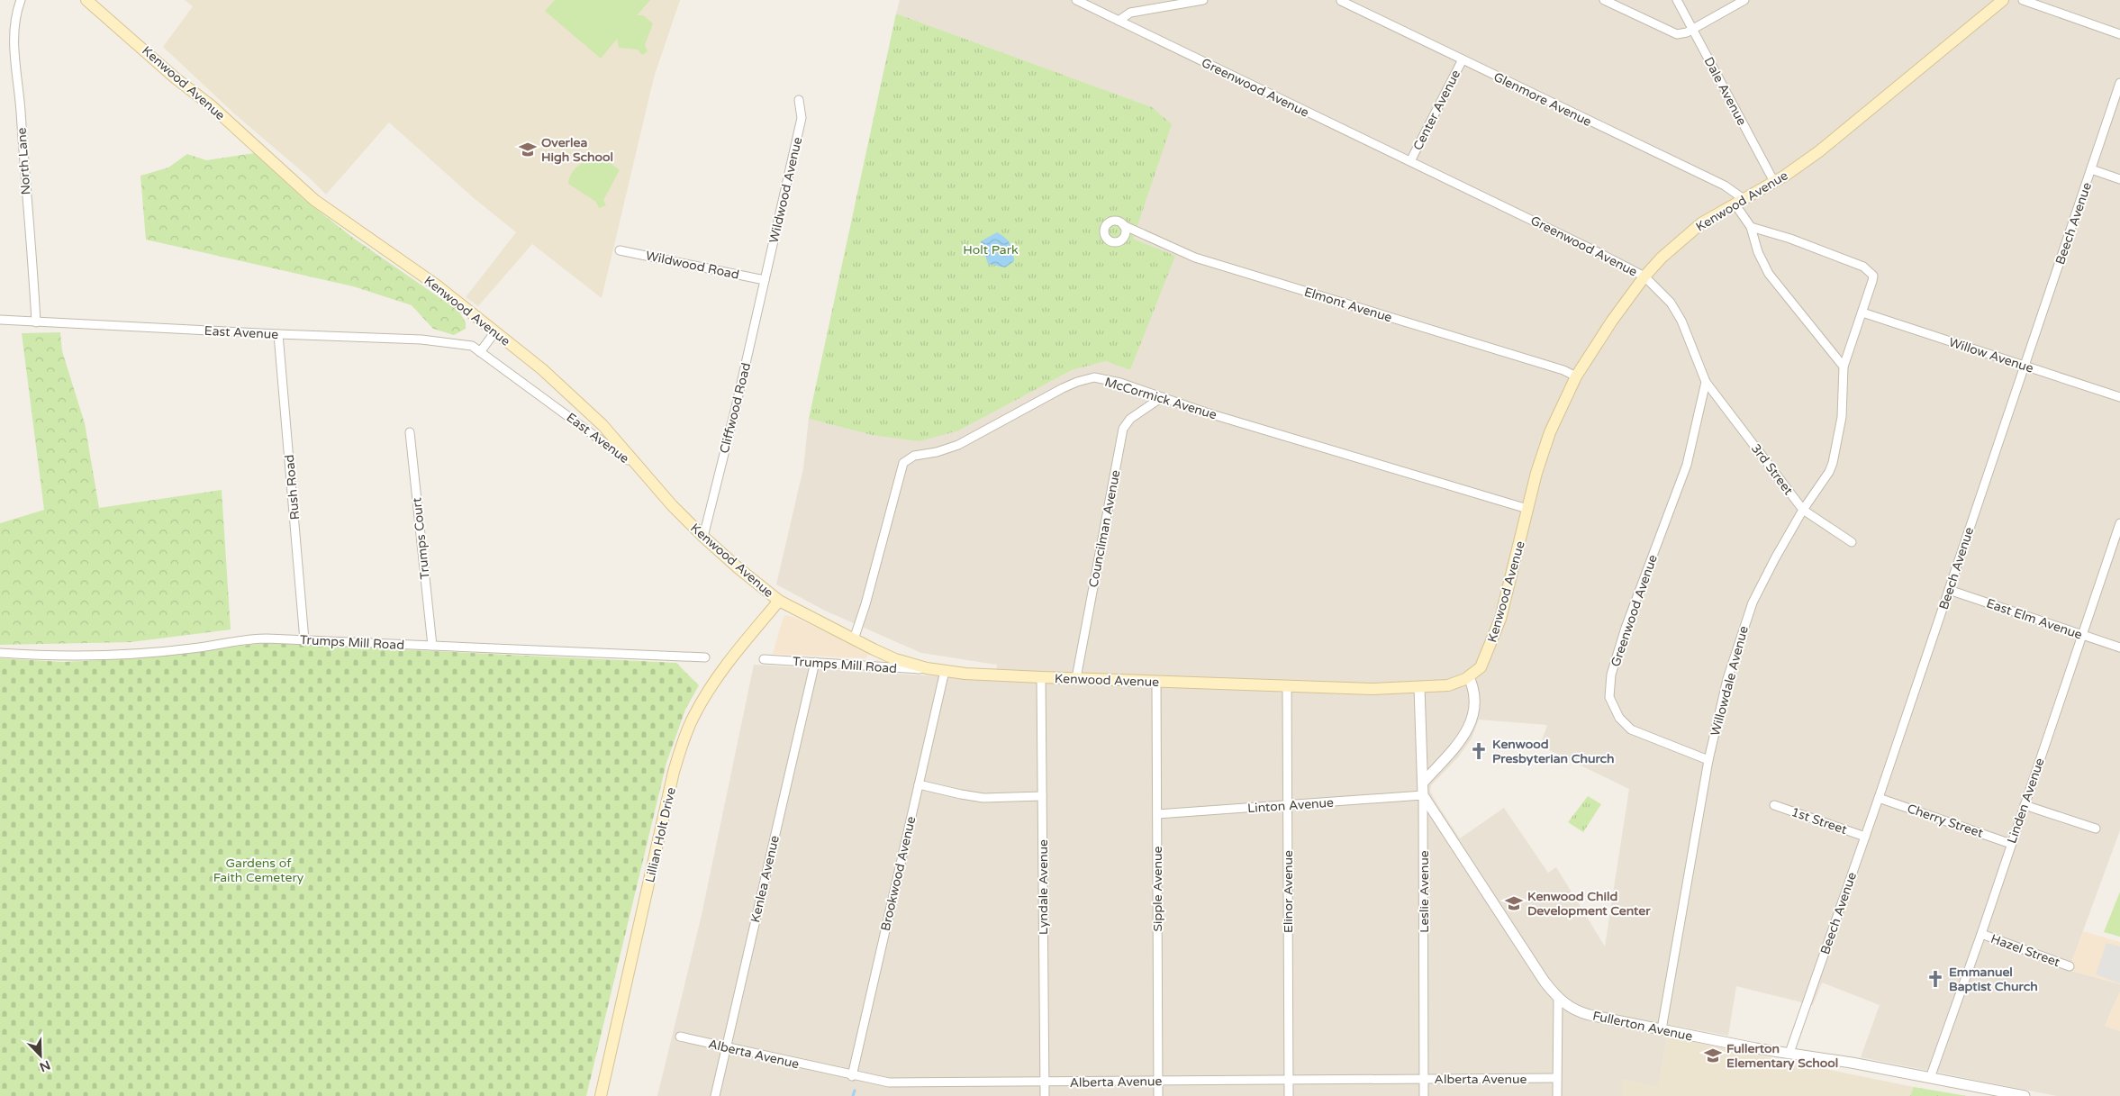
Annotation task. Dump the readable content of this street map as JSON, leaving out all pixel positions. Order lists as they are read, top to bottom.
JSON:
{
  "streets": {
    "main road": ["Kenwood Avenue", "Lillian Holt Drive"],
    "street": [
      "Greenwood Avenue",
      "Dale Avenue",
      "Glenmore Avenue",
      "Center Avenue",
      "North Lane",
      "Wildwood Avenue",
      "Beech Avenue",
      "Wildwood Road",
      "Elmont Avenue",
      "East Avenue",
      "Willow Avenue",
      "McCormick Avenue",
      "Cliffwood Road",
      "3rd Street",
      "Rush Road",
      "Councilman Avenue",
      "Trumps Court",
      "East Elm Avenue",
      "Trumps Mill Road",
      "Willowdale Avenue",
      "Linden Avenue",
      "Linton Avenue",
      "1st Street",
      "Cherry Street",
      "Brookwood Avenue",
      "Kenlea Avenue",
      "Lyndale Avenue",
      "Sipple Avenue",
      "Elinor Avenue",
      "Leslie Avenue",
      "Hazel Street",
      "Fullerton Avenue",
      "Alberta Avenue"
    ]
  },
  "crossings": [
    ["Kenwood Avenue", "Greenwood Avenue"],
    ["Kenwood Avenue", "Dale Avenue"],
    ["Kenwood Avenue", "Glenmore Avenue"],
    ["Kenwood Avenue", "Elmont Avenue"],
    ["Kenwood Avenue", "East Avenue"],
    ["Kenwood Avenue", "McCormick Avenue"],
    ["Kenwood Avenue", "Cliffwood Road"],
    ["Kenwood Avenue", "Councilman Avenue"],
    ["Kenwood Avenue", "Trumps Mill Road"],
    ["Kenwood Avenue", "Lillian Holt Drive"],
    ["Kenwood Avenue", "Brookwood Avenue"],
    ["Kenwood Avenue", "Lyndale Avenue"],
    ["Kenwood Avenue", "Sipple Avenue"],
    ["Kenwood Avenue", "Elinor Avenue"],
    ["Kenwood Avenue", "Leslie Avenue"],
    ["Greenwood Avenue", "Center Avenue"],
    ["Greenwood Avenue", "3rd Street"],
    ["Greenwood Avenue", "Willowdale Avenue"],
    ["Glenmore Avenue", "Center Avenue"],
    ["North Lane", "East Avenue"],
    ["Wildwood Avenue", "Wildwood Road"],
    ["Wildwood Avenue", "Cliffwood Road"],
    ["Beech Avenue", "Willow Avenue"],
    ["Beech Avenue", "East Elm Avenue"],
    ["Beech Avenue", "1st Street"],
    ["Beech Avenue", "Cherry Street"],
    ["Beech Avenue", "Fullerton Avenue"],
    ["Wildwood Road", "Cliffwood Road"],
    ["East Avenue", "Rush Road"],
    ["Willow Avenue", "Willowdale Avenue"],
    ["McCormick Avenue", "Councilman Avenue"],
    ["3rd Street", "Willowdale Avenue"],
    ["Rush Road", "Trumps Mill Road"],
    ["Trumps Court", "Trumps Mill Road"],
    ["East Elm Avenue", "Linden Avenue"],
    ["Trumps Mill Road", "Kenlea Avenue"],
    ["Willowdale Avenue", "Fullerton Avenue"],
    ["Linden Avenue", "Cherry Street"],
    ["Linden Avenue", "Hazel Street"],
    ["Linden Avenue", "Fullerton Avenue"],
    ["Linton Avenue", "Sipple Avenue"],
    ["Linton Avenue", "Elinor Avenue"],
    ["Linton Avenue", "Leslie Avenue"],
    ["Linton Avenue", "Fullerton Avenue"],
    ["Brookwood Avenue", "Alberta Avenue"],
    ["Kenlea Avenue", "Alberta Avenue"],
    ["Lyndale Avenue", "Alberta Avenue"],
    ["Sipple Avenue", "Alberta Avenue"],
    ["Elinor Avenue", "Alberta Avenue"],
    ["Leslie Avenue", "Fullerton Avenue"],
    ["Leslie Avenue", "Alberta Avenue"]
  ],
  "parks": ["Holt Park", "Gardens of Faith Cemetery"],
  "places": {
    "school or university": ["Overlea High School", "Kenwood Child Development Center", "Fullerton Elementary School"],
    "church": ["Kenwood Presbyterian Church", "Emmanuel Baptist Church"]
  },
  "north": "bottom right"
}
